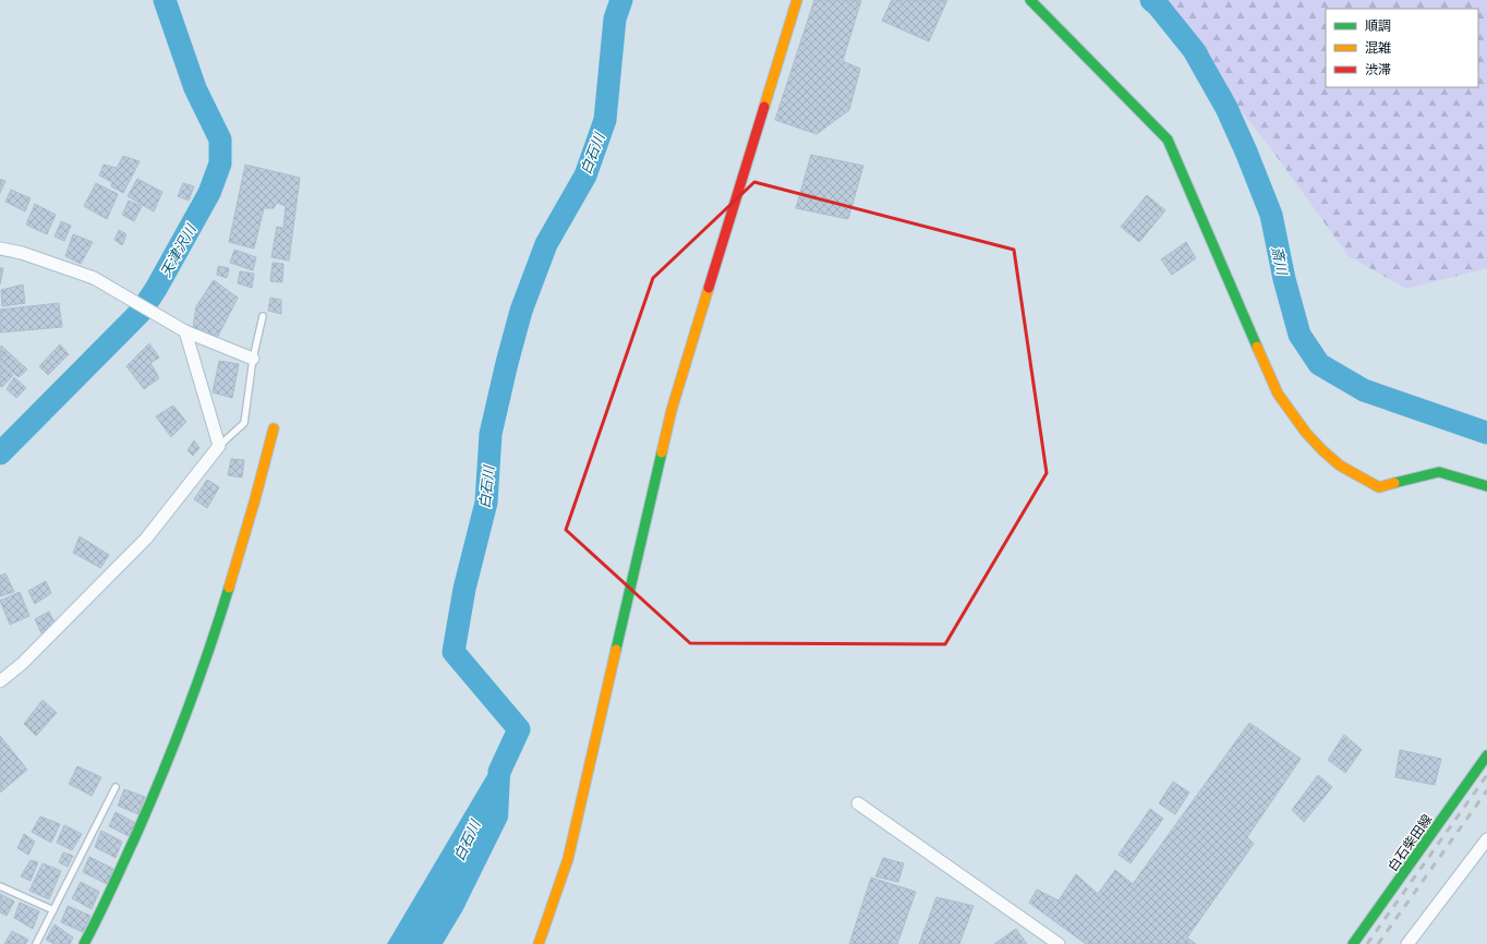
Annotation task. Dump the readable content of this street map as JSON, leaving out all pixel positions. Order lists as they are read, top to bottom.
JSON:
{
  "streets": {
    "street": ["白石柴田線"]
  },
  "water": ["白石川", "天津沢川", "斎川"],
  "legend": ["順調", "混雑", "渋滞"]
}
